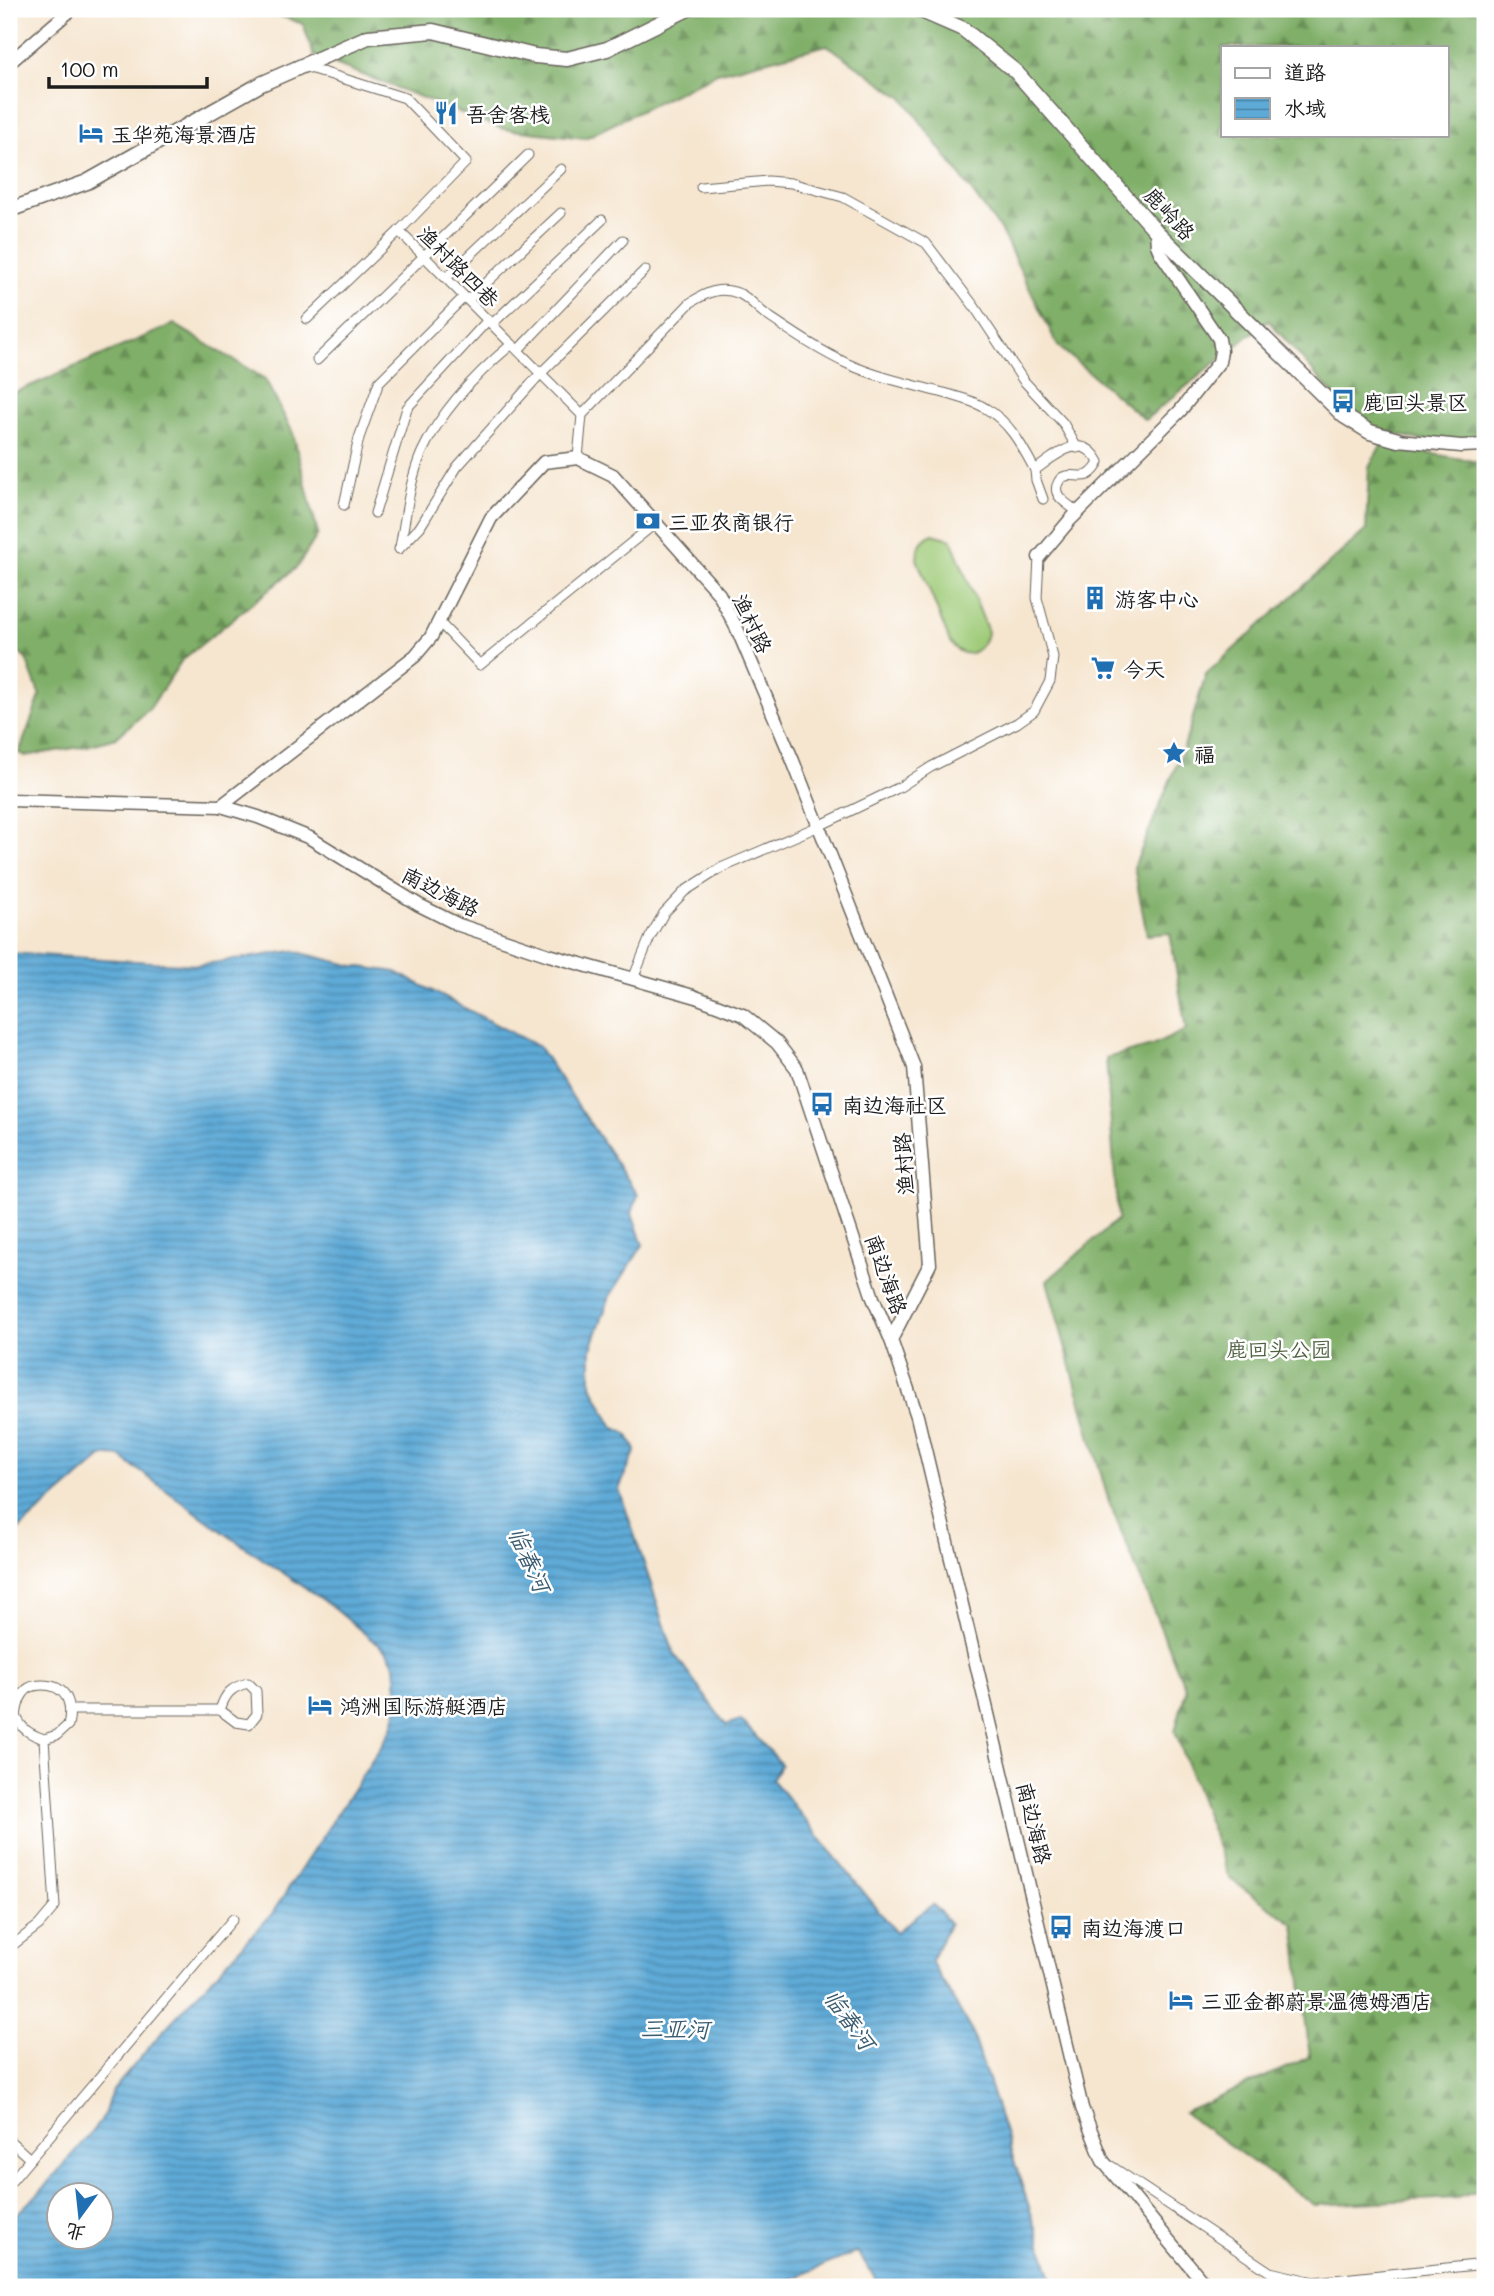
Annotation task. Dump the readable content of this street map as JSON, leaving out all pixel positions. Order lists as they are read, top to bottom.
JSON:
{
  "streets": {
    "main road": ["鹿岭路", "渔村路", "南边海路"],
    "street": ["渔村路四巷"]
  },
  "crossings": [
    ["渔村路", "南边海路"]
  ],
  "water": ["临春河", "三亚河"],
  "parks": ["鹿回头公园"],
  "places": {
    "restaurant": ["吾舍客栈"],
    "hotel": ["玉华苑海景酒店", "鸿洲国际游艇酒店", "三亚金都蔚景温德姆酒店"],
    "bus stop": ["鹿回头景区", "南边海社区", "南边海渡口"],
    "bank": ["三亚农商银行"],
    "building": ["游客中心"],
    "supermarket": ["今天"],
    "place": ["福"]
  },
  "legend": ["道路", "水域"],
  "scale_bar": "100 m",
  "north": "bottom"
}
